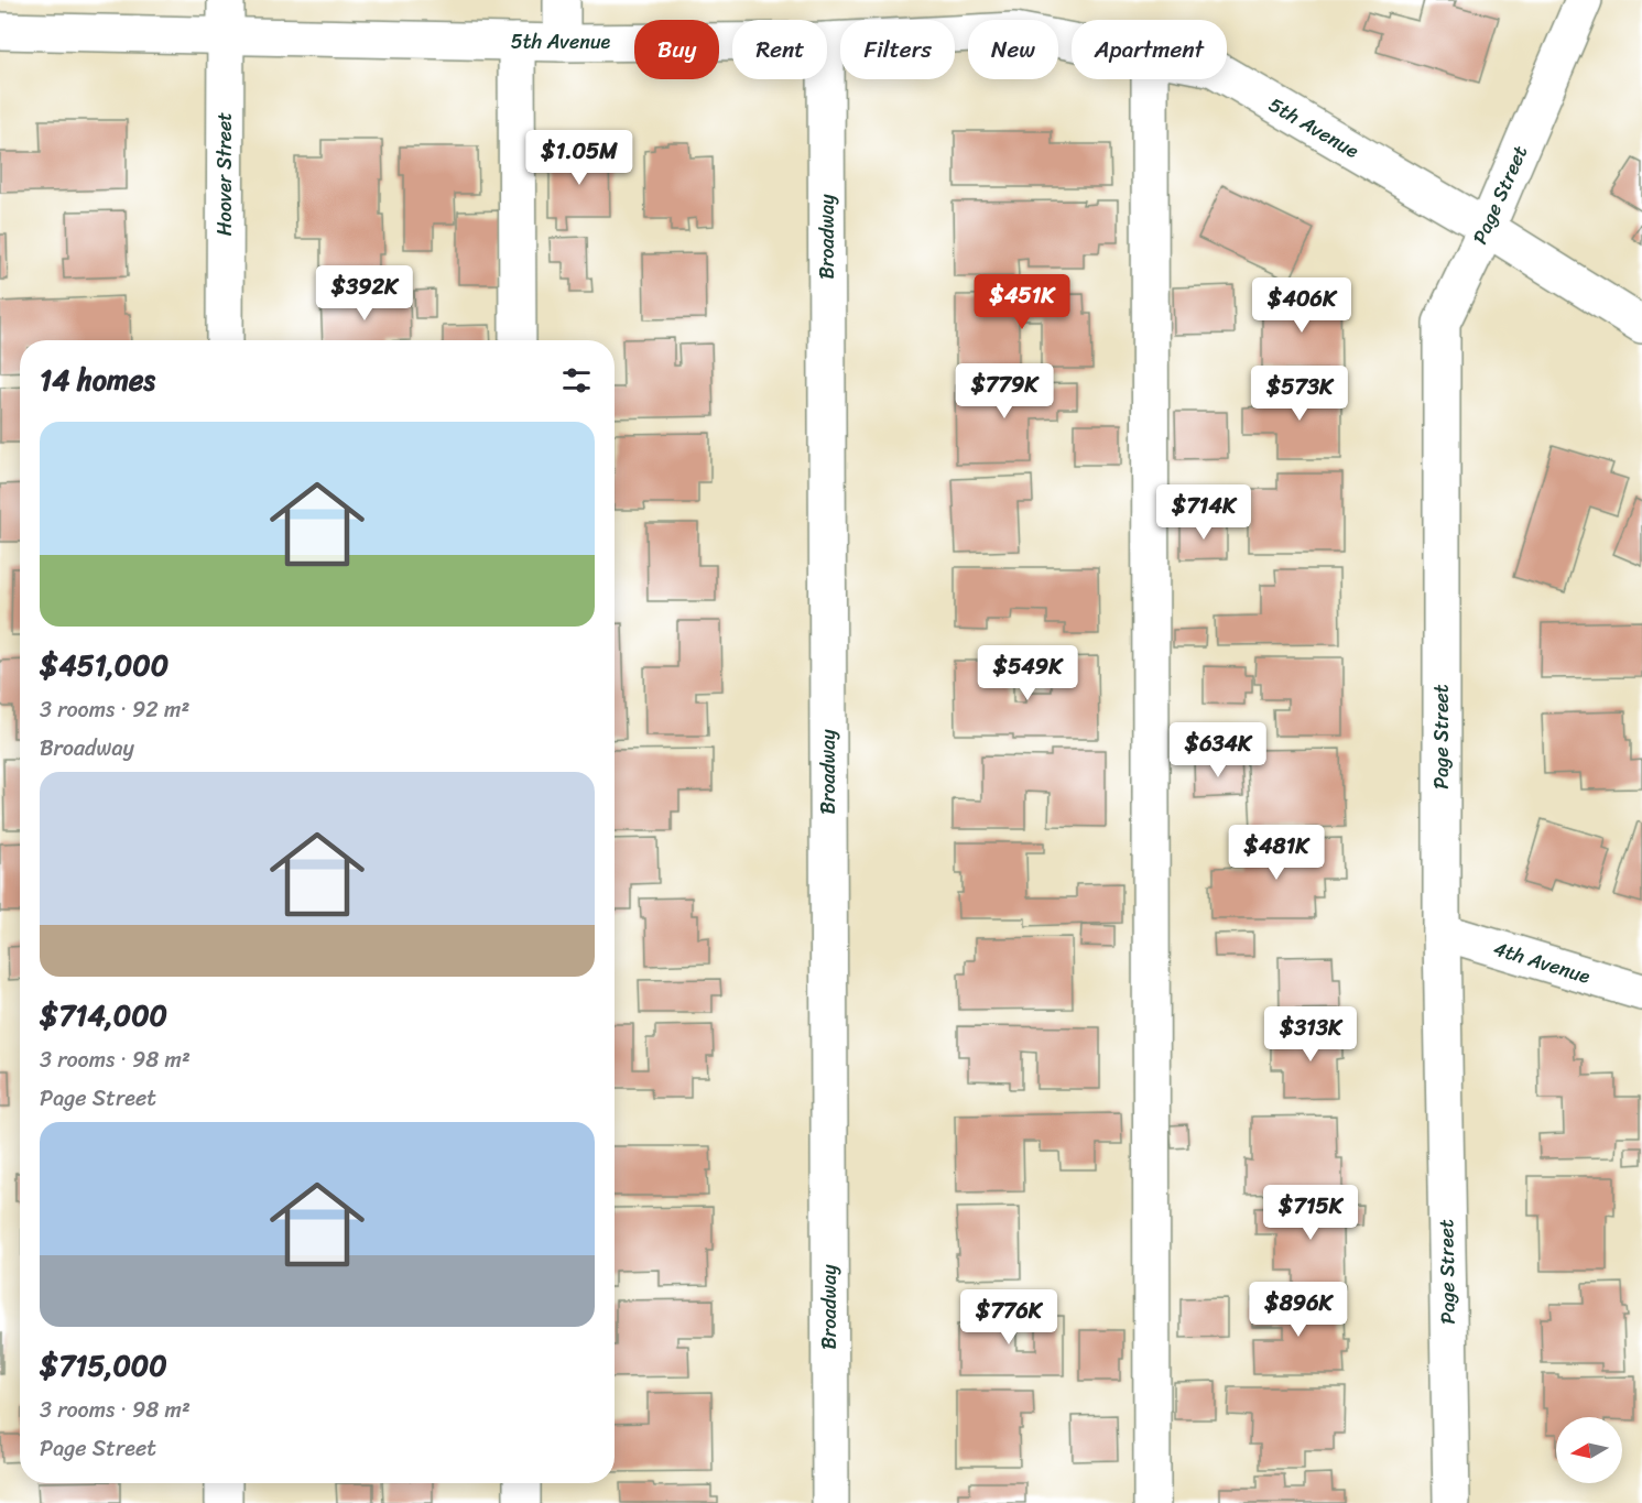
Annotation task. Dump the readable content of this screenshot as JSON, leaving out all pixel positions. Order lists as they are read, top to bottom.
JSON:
{
  "streets": {
    "street": [
      "5th Avenue",
      "Hoover Street",
      "Page Street",
      "Broadway",
      "4th Avenue"
    ]
  },
  "crossings": [
    ["5th Avenue", "Hoover Street"],
    ["5th Avenue", "Page Street"],
    ["Page Street", "4th Avenue"]
  ],
  "north": "left",
  "page": {
    "chip": [
      "Buy",
      "Rent",
      "Filters",
      "New",
      "Apartment"
    ],
    "price": [
      "$1.05M",
      "$392K",
      "$451K",
      "$406K",
      "$779K",
      "$573K",
      "$714K",
      "$549K",
      "$634K",
      "$481K",
      "$313K",
      "$715K",
      "$896K",
      "$776K"
    ],
    "heading": "14 homes",
    "list": [
      {
        "name": "$451,000",
        "note": "3 rooms · 92 m² · Broadway"
      },
      {
        "name": "$714,000",
        "note": "3 rooms · 98 m² · Page Street"
      },
      {
        "name": "$715,000",
        "note": "3 rooms · 98 m² · Page Street"
      }
    ]
  }
}
